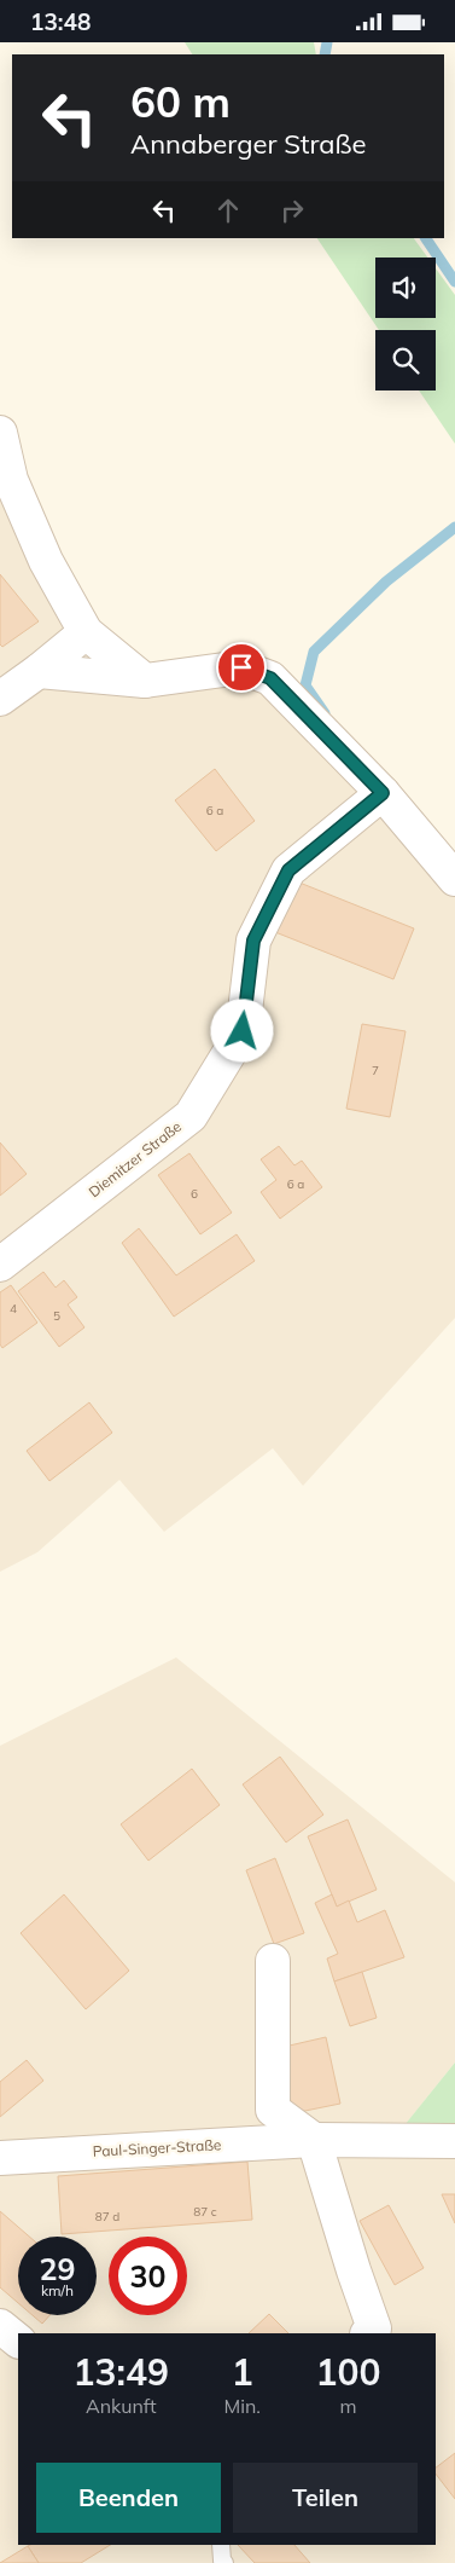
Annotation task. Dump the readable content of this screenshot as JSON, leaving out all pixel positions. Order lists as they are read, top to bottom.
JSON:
{
  "streets": {
    "street": ["Diemitzer Straße", "Paul-Singer-Straße"]
  },
  "house_numbers": [
    "6 a",
    "7",
    "6 a",
    "6",
    "4",
    "5",
    "87 c",
    "87 d"
  ],
  "page": {
    "status": "13:48",
    "turn": ["60 m", "Annaberger Straße"],
    "speed": "29 km/h",
    "limit": "30",
    "eta": [
      "13:49",
      "Ankunft",
      "1",
      "Min.",
      "100",
      "m"
    ],
    "buttons": ["Beenden", "Teilen"]
  }
}
